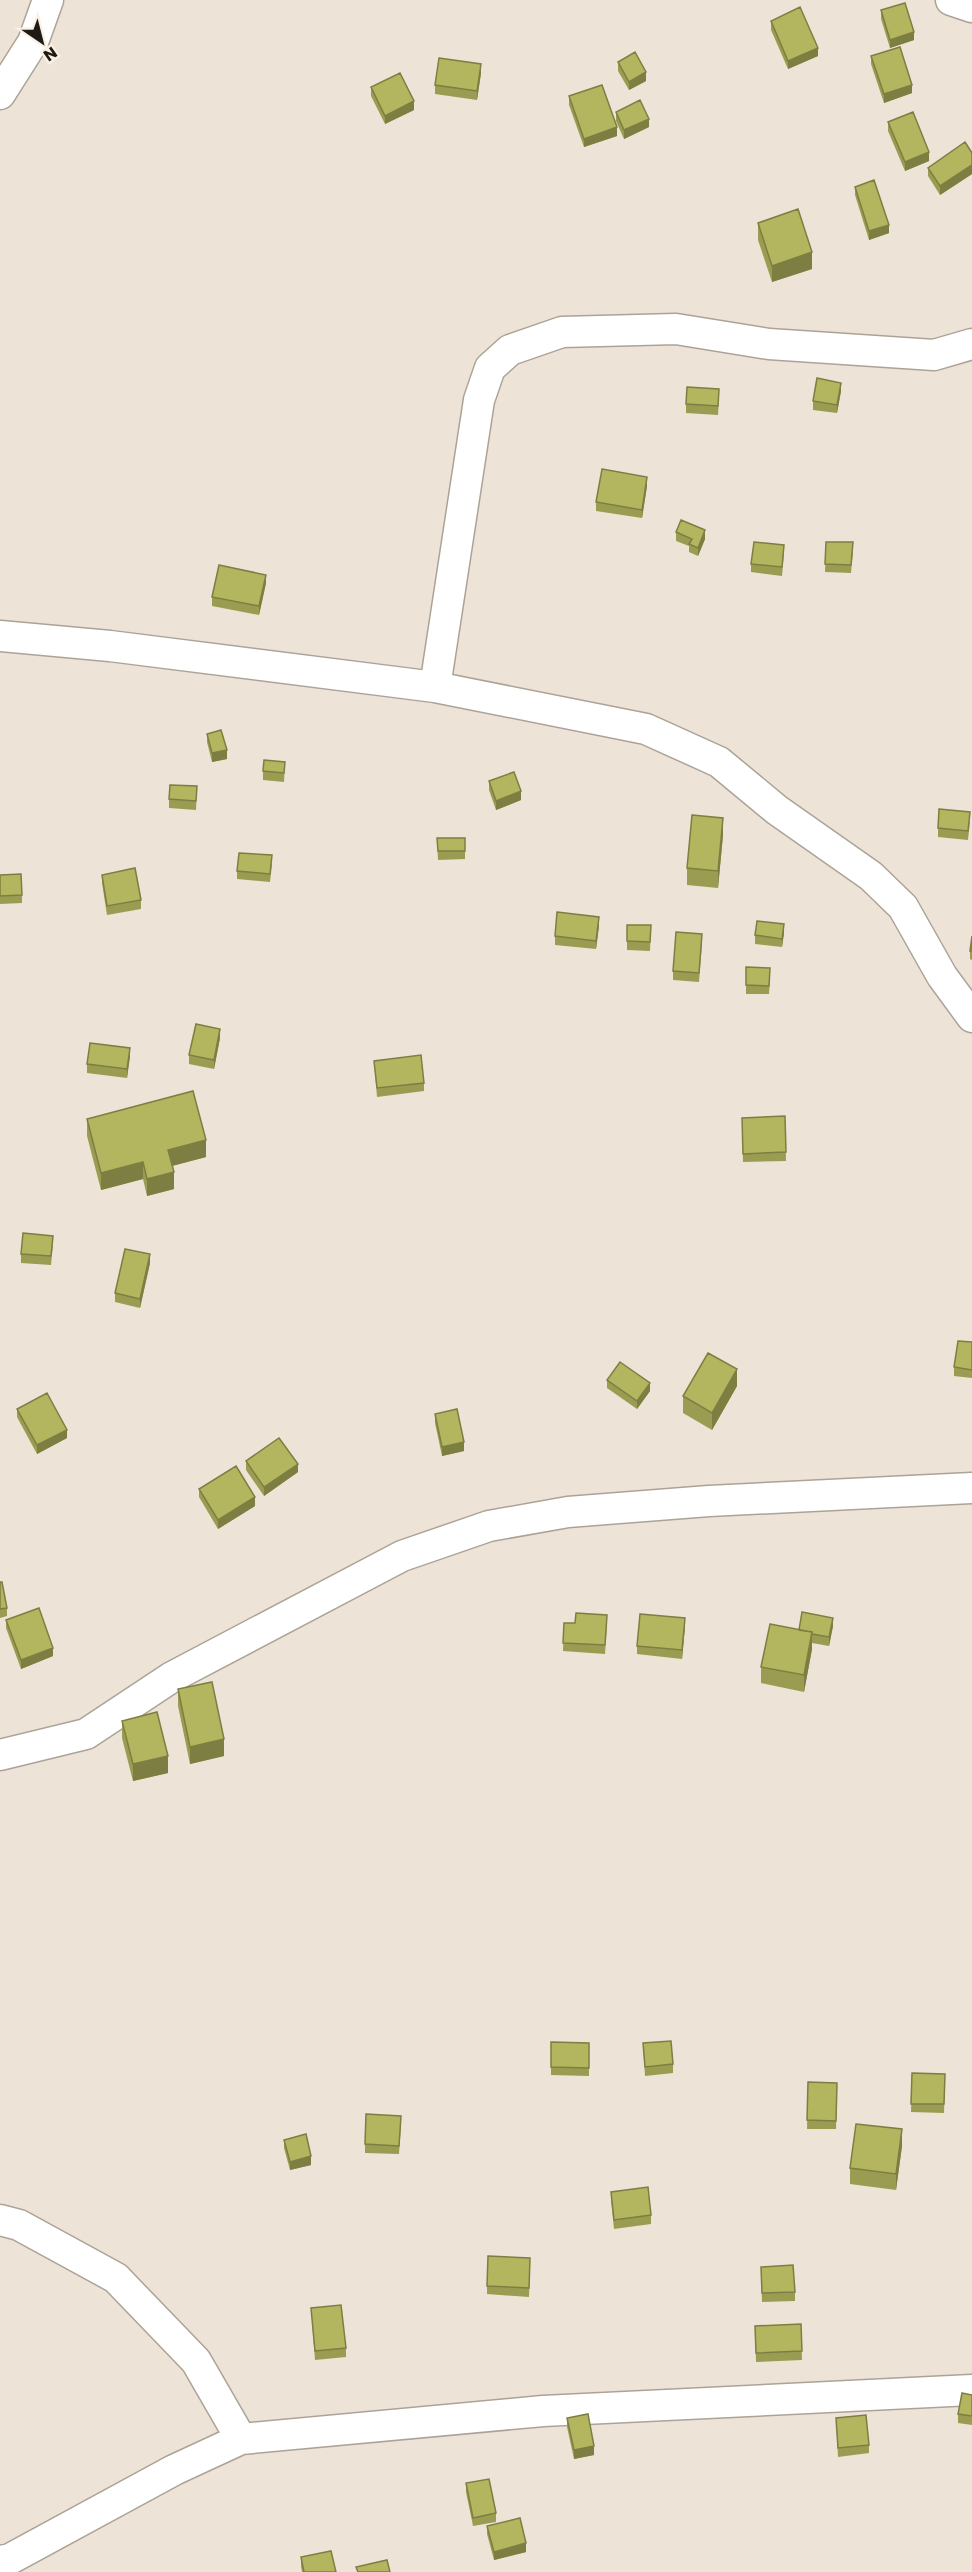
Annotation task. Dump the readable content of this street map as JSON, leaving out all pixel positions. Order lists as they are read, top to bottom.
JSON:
{
  "north": "bottom right"
}
